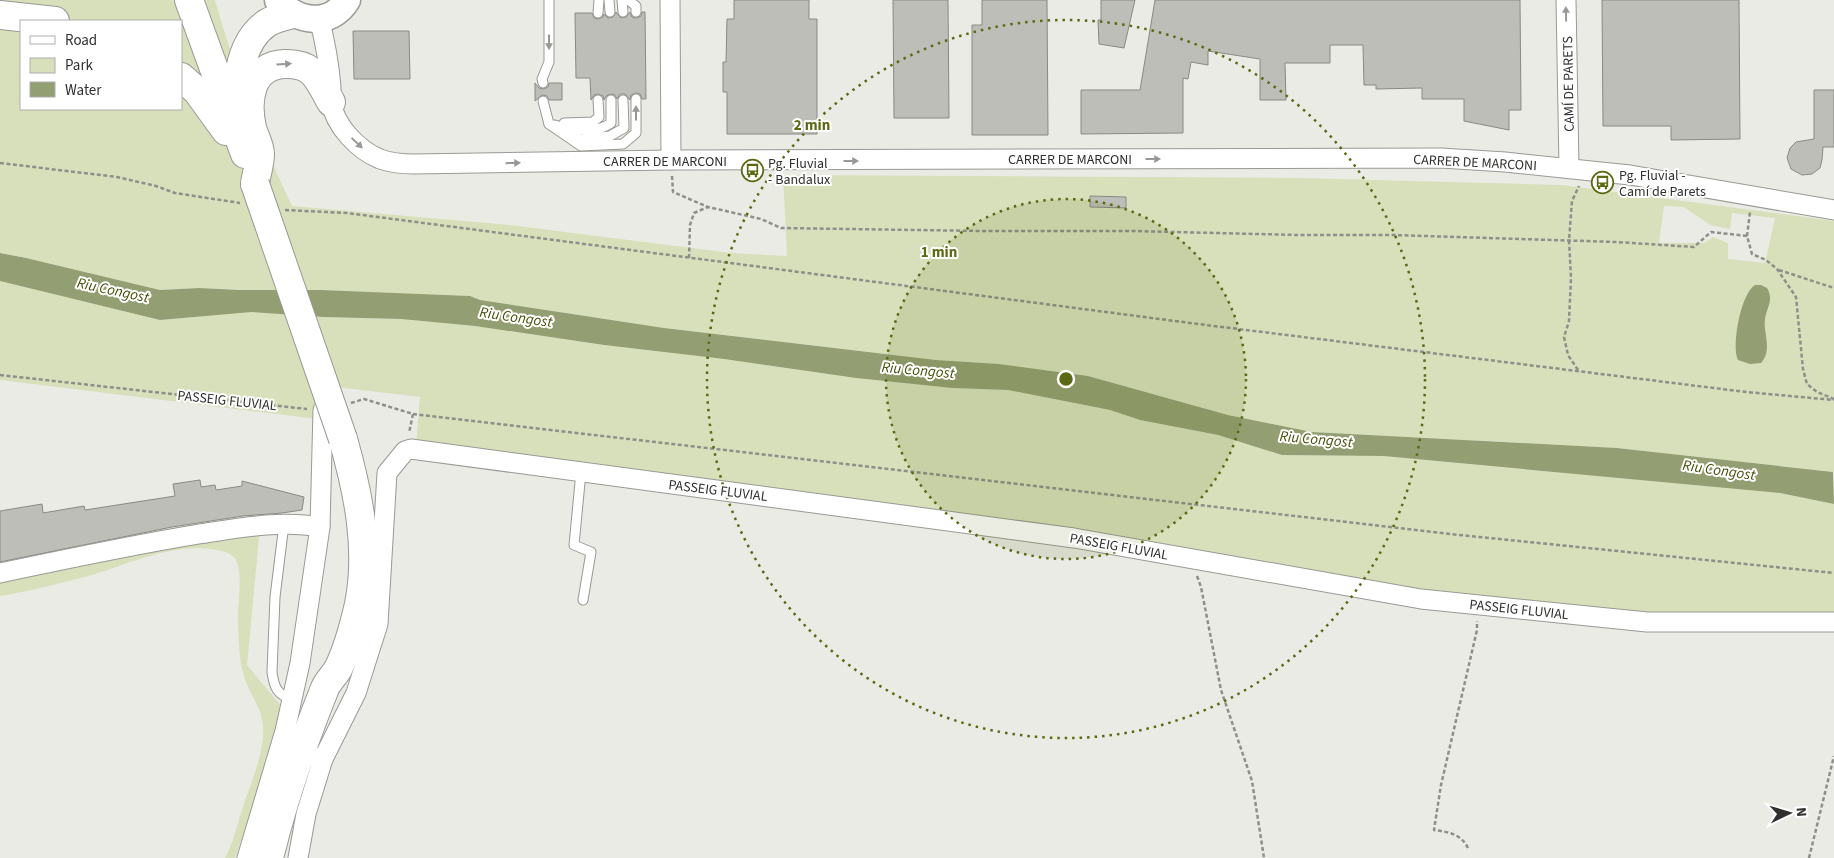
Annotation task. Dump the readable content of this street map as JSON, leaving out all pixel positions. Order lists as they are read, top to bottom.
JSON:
{
  "streets": {
    "street": ["CAMÍ DE PARETS", "CARRER DE MARCONI", "PASSEIG FLUVIAL"]
  },
  "crossings": [
    ["CAMÍ DE PARETS", "CARRER DE MARCONI"]
  ],
  "one_way": ["CAMÍ DE PARETS", "CARRER DE MARCONI"],
  "water": ["Riu Congost"],
  "places": {
    "bus stop": ["Pg. Fluvial - Bandalux", "Pg. Fluvial - Camí de Parets"]
  },
  "legend": ["Road", "Park", "Water"],
  "north": "right",
  "rings": ["2 min", "1 min"]
}
